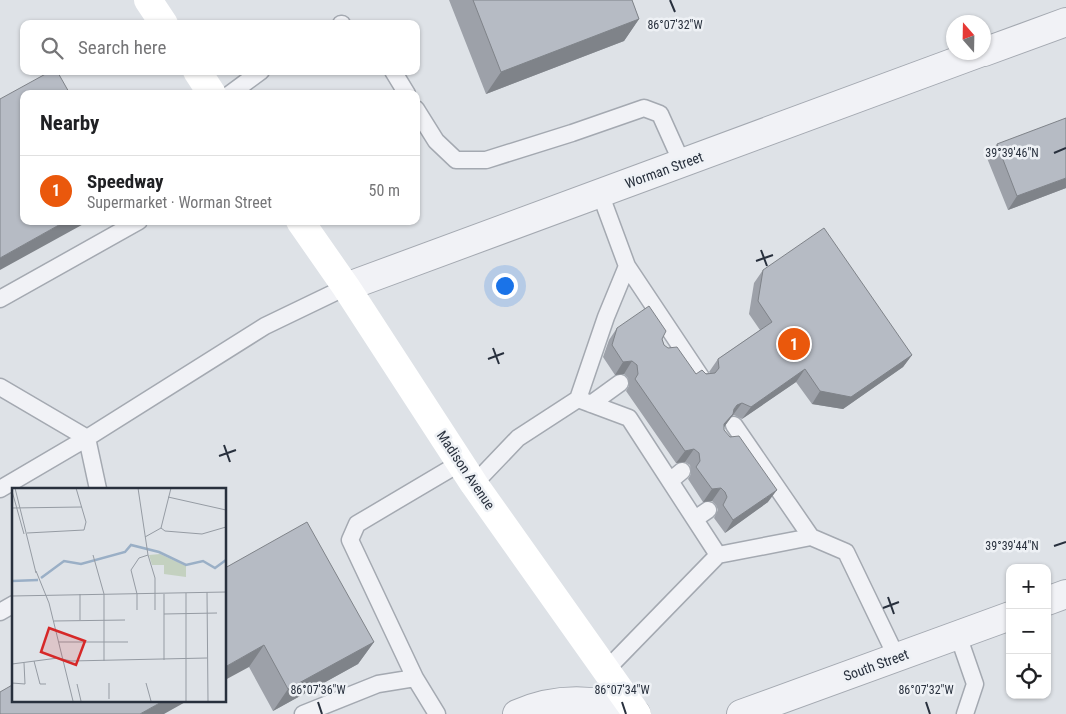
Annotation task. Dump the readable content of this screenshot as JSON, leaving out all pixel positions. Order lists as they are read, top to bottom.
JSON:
{
  "streets": {
    "main road": ["Madison Avenue"],
    "street": ["Worman Street", "South Street"]
  },
  "crossings": [
    ["Worman Street", "Madison Avenue"]
  ],
  "north": "top",
  "page": {
    "search": "Search here",
    "heading": "Nearby",
    "list": [
      {
        "mark": "1",
        "name": "Speedway",
        "note": "Supermarket · Worman Street",
        "value": "50 m"
      }
    ],
    "pins": "1",
    "map_buttons": ["+", "−"]
  },
  "coordinates": [
    "86°07'32\"W",
    "39°39'46\"N",
    "39°39'44\"N",
    "86°07'36\"W",
    "86°07'34\"W"
  ]
}
